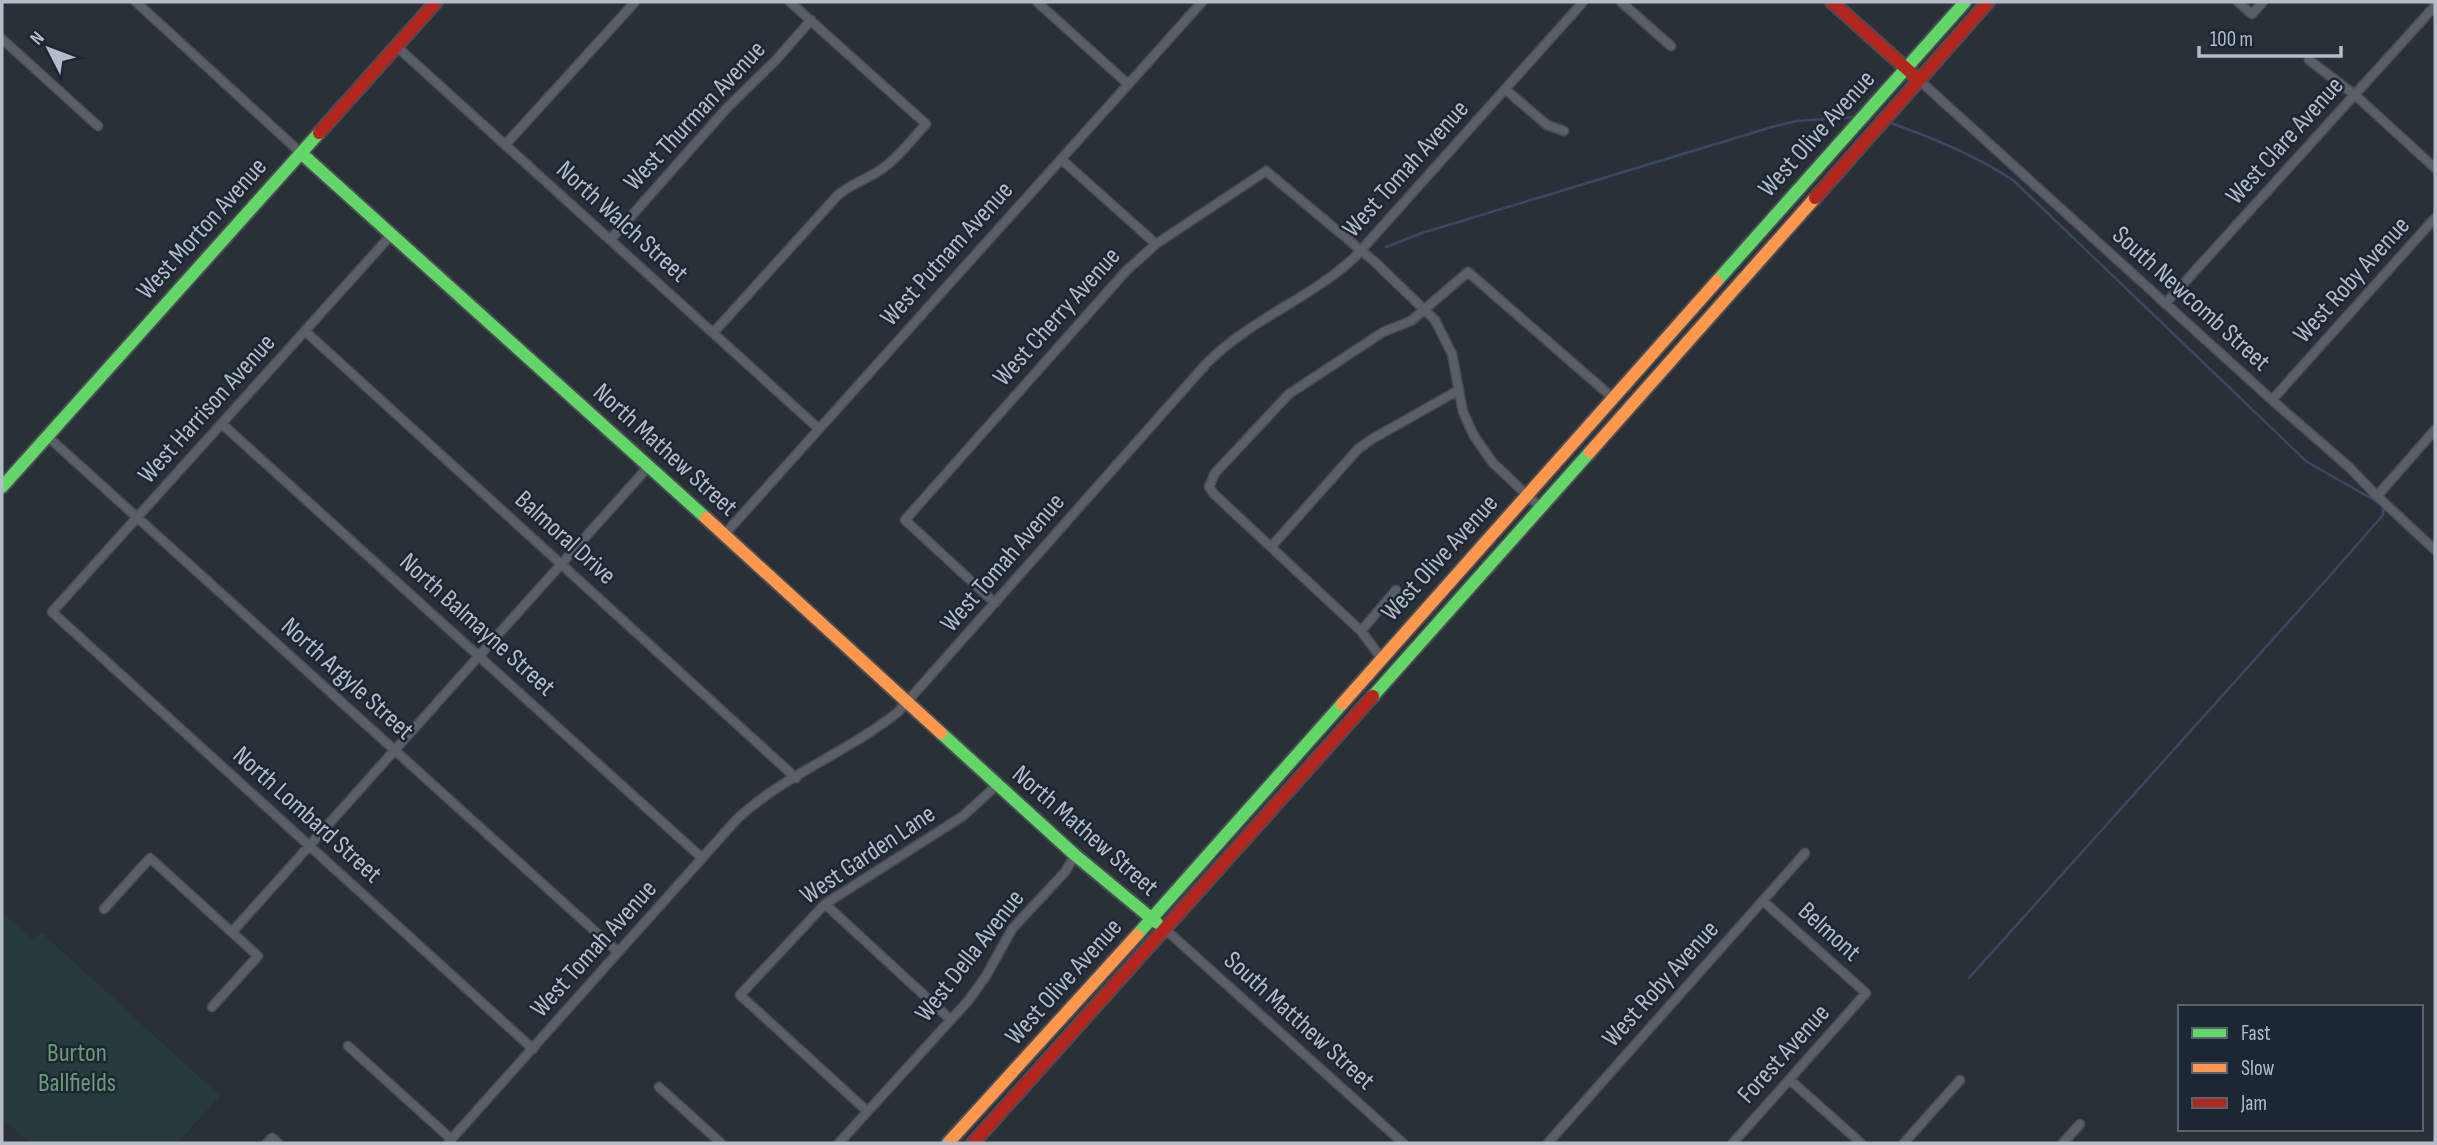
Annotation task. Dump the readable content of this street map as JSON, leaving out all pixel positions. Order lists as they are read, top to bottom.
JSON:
{
  "streets": {
    "main road": ["West Olive Avenue", "West Morton Avenue", "North Mathew Street"],
    "street": [
      "West Thurman Avenue",
      "West Clare Avenue",
      "West Tomah Avenue",
      "North Walch Street",
      "West Putnam Avenue",
      "West Roby Avenue",
      "South Newcomb Street",
      "West Cherry Avenue",
      "West Harrison Avenue",
      "Balmoral Drive",
      "North Balmayne Street",
      "North Argyle Street",
      "North Lombard Street",
      "West Garden Lane",
      "Belmont",
      "West Della Avenue",
      "South Matthew Street",
      "Forest Avenue"
    ]
  },
  "crossings": [
    ["West Thurman Avenue", "North Walch Street"],
    ["West Olive Avenue", "South Newcomb Street"],
    ["West Olive Avenue", "North Mathew Street"],
    ["West Olive Avenue", "South Matthew Street"],
    ["West Clare Avenue", "South Newcomb Street"],
    ["West Tomah Avenue", "West Cherry Avenue"],
    ["West Tomah Avenue", "North Mathew Street"],
    ["West Tomah Avenue", "Balmoral Drive"],
    ["West Tomah Avenue", "North Balmayne Street"],
    ["West Tomah Avenue", "North Argyle Street"],
    ["West Tomah Avenue", "North Lombard Street"],
    ["North Walch Street", "West Morton Avenue"],
    ["North Walch Street", "West Putnam Avenue"],
    ["West Morton Avenue", "North Mathew Street"],
    ["West Morton Avenue", "North Argyle Street"],
    ["West Putnam Avenue", "North Mathew Street"],
    ["West Roby Avenue", "South Newcomb Street"],
    ["West Roby Avenue", "Belmont"],
    ["West Harrison Avenue", "North Mathew Street"],
    ["West Harrison Avenue", "Balmoral Drive"],
    ["West Harrison Avenue", "North Balmayne Street"],
    ["West Harrison Avenue", "North Argyle Street"],
    ["West Harrison Avenue", "North Lombard Street"],
    ["North Mathew Street", "West Garden Lane"],
    ["North Mathew Street", "West Della Avenue"],
    ["North Mathew Street", "South Matthew Street"],
    ["West Garden Lane", "West Della Avenue"],
    ["Belmont", "Forest Avenue"]
  ],
  "parks": ["Burton Ballfields"],
  "legend": ["Fast", "Slow", "Jam"],
  "scale_bar": "100 m",
  "north": "top left"
}
